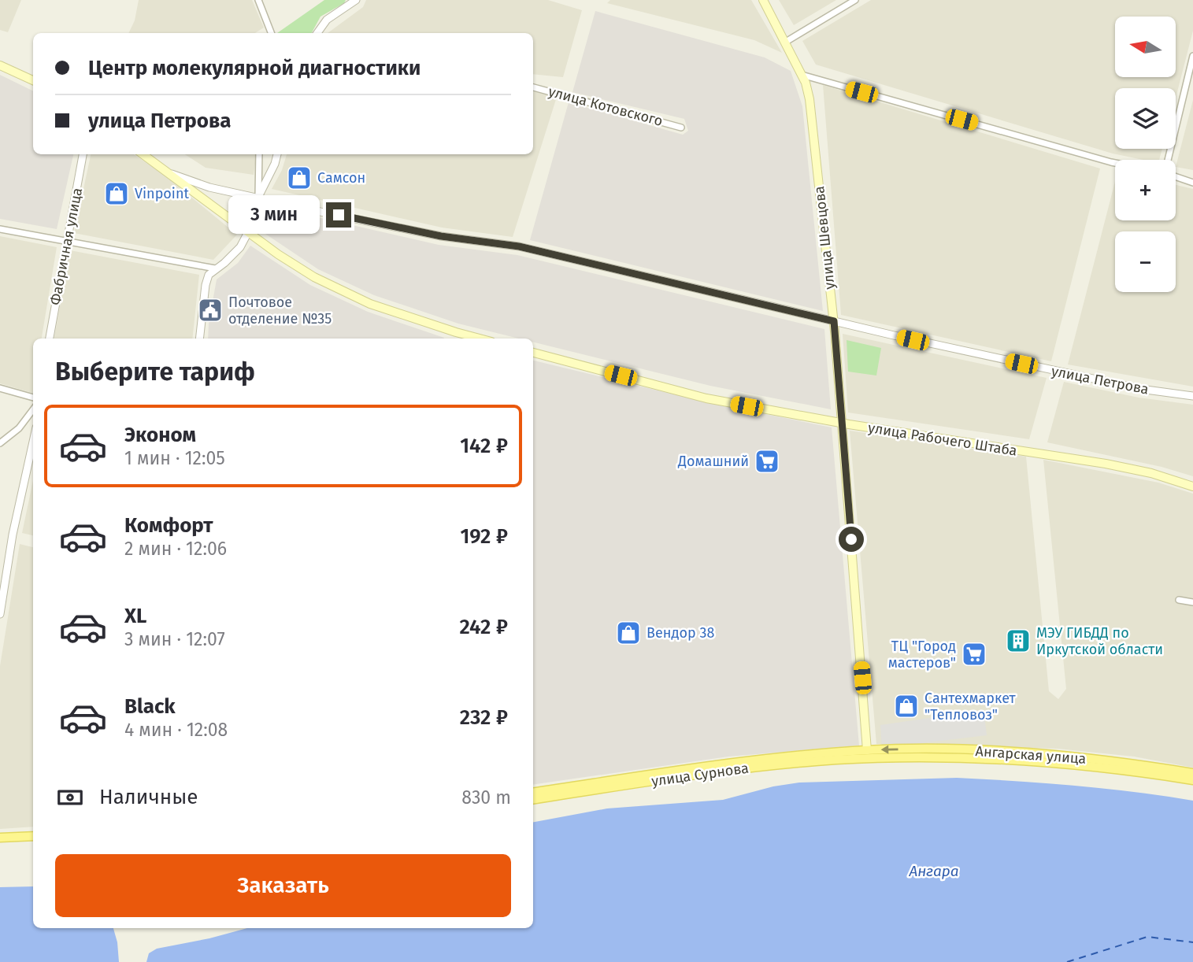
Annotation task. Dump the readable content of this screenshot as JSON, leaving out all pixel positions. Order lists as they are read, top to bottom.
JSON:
{
  "streets": {
    "main road": [
      "улица Шевцова",
      "улица Рабочего Штаба",
      "Ангарская улица",
      "улица Сурнова"
    ],
    "street": ["улица Котовского", "Фабричная улица", "улица Петрова"]
  },
  "crossings": [
    ["улица Шевцова", "улица Петрова"],
    ["улица Шевцова", "улица Рабочего Штаба"],
    ["улица Шевцова", "Ангарская улица"],
    ["улица Шевцова", "улица Сурнова"],
    ["Ангарская улица", "улица Сурнова"]
  ],
  "water": ["Ангара"],
  "places": {
    "shop": [
      "Самсон",
      "Vinpoint",
      "Вендор 38",
      "Сантехмаркет \"Тепловоз\""
    ],
    "public building": ["Почтовое отделение №35"],
    "supermarket": ["Домашний", "ТЦ \"Город мастеров\""],
    "building": ["МЭУ ГИБДД по Иркутской области"]
  },
  "north": "left",
  "page": {
    "map_buttons": ["+", "−"],
    "banner": ["Центр молекулярной диагностики", "улица Петрова"],
    "bubble": "3 мин",
    "heading": "Выберите тариф",
    "list": [
      {
        "name": "Эконом",
        "note": "1 мин · 12:05",
        "value": "142 ₽"
      },
      {
        "name": "Комфорт",
        "note": "2 мин · 12:06",
        "value": "192 ₽"
      },
      {
        "name": "XL",
        "note": "3 мин · 12:07",
        "value": "242 ₽"
      },
      {
        "name": "Black",
        "note": "4 мин · 12:08",
        "value": "232 ₽"
      }
    ],
    "pay": ["Наличные", "830 m"],
    "buttons": "Заказать"
  }
}
